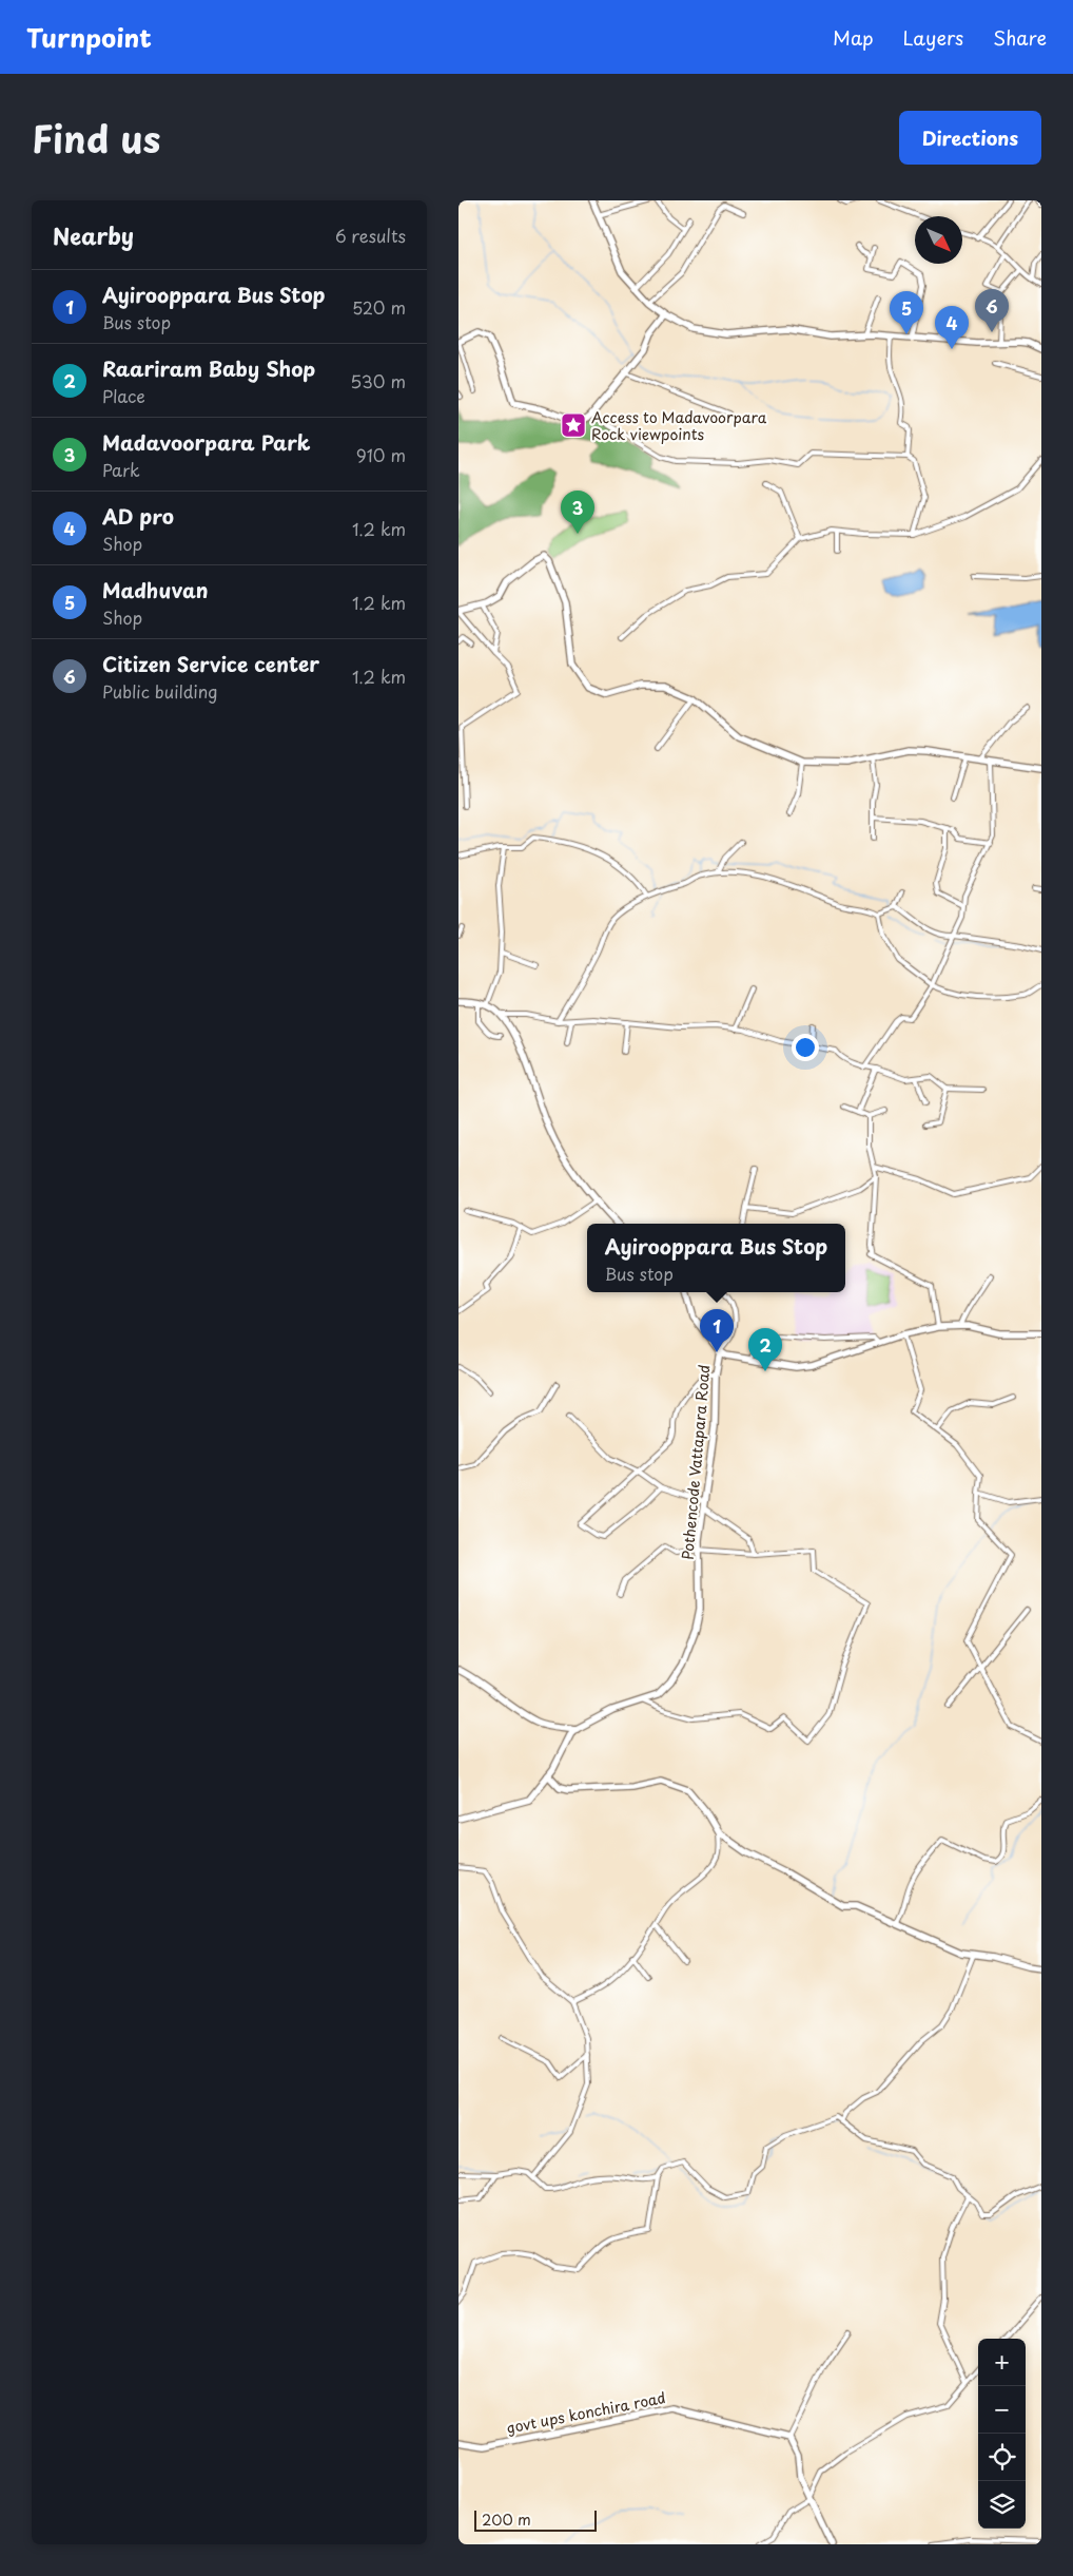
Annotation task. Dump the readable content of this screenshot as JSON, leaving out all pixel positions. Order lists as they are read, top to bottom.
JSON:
{
  "streets": {
    "main road": ["Pothencode Vattapara Road", "govt ups konchira road"]
  },
  "places": {
    "place": ["Access to Madavoorpara Rock viewpoints"]
  },
  "scale_bar": "200 m",
  "north": "bottom right",
  "page": {
    "header": "Turnpoint",
    "nav": ["Map", "Layers", "Share"],
    "title": "Find us",
    "buttons": "Directions",
    "heading": ["Nearby", "6 results"],
    "list": [
      {
        "mark": "1",
        "name": "Ayirooppara Bus Stop",
        "note": "Bus stop",
        "value": "520 m"
      },
      {
        "mark": "2",
        "name": "Raariram Baby Shop",
        "note": "Place",
        "value": "530 m"
      },
      {
        "mark": "3",
        "name": "Madavoorpara Park",
        "note": "Park",
        "value": "910 m"
      },
      {
        "mark": "4",
        "name": "AD pro",
        "note": "Shop",
        "value": "1.2 km"
      },
      {
        "mark": "5",
        "name": "Madhuvan",
        "note": "Shop",
        "value": "1.2 km"
      },
      {
        "mark": "6",
        "name": "Citizen Service center",
        "note": "Public building",
        "value": "1.2 km"
      }
    ],
    "pins": [
      "6",
      "5",
      "4",
      "3",
      "1",
      "2"
    ],
    "popup": ["Ayirooppara Bus Stop", "Bus stop"],
    "map_buttons": ["+", "−"],
    "scale": "200 m"
  }
}
